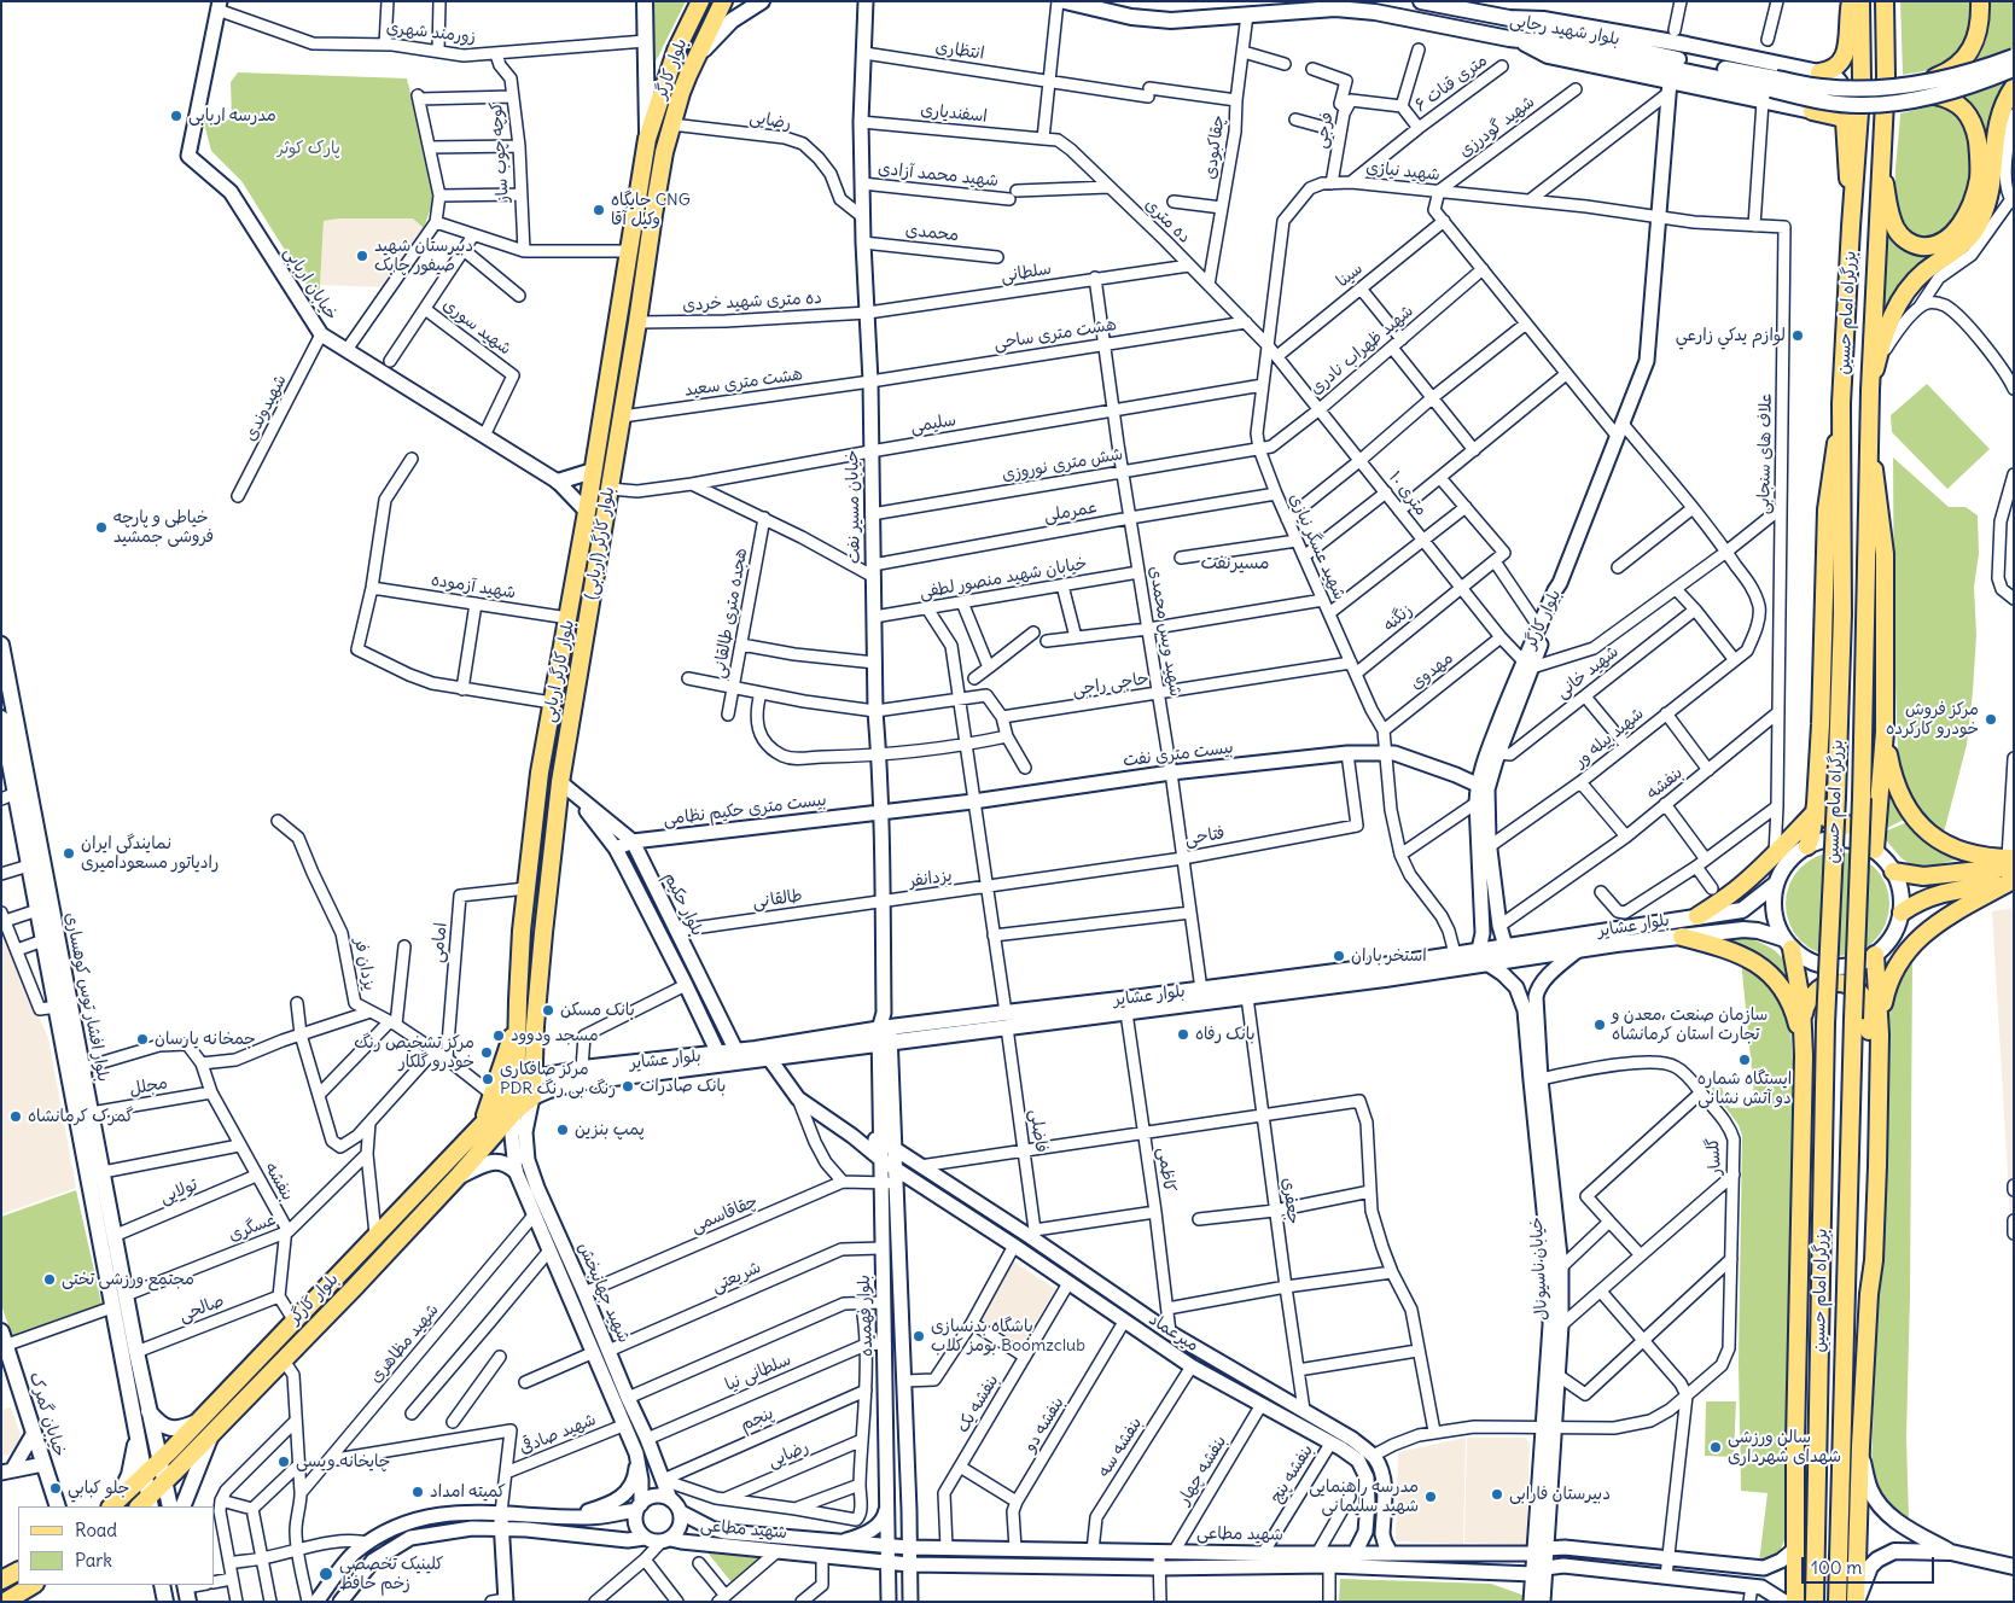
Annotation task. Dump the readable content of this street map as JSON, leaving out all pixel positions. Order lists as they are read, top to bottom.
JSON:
{
  "streets": {
    "main road": [
      "بلوار شهید رجایی",
      "بلوار کارگر",
      "بزرگراه امام حسین",
      "بلوار کارگر (اربابی)",
      "بلوار کارگر اربابی",
      "بلوار عشایر",
      "بلوار افشار توس کوهساری",
      "خیابان گمرک"
    ],
    "street": [
      "زورمند شهری",
      "انتظاری",
      "۶ متری قنات",
      "اسفندیاری",
      "رضایی",
      "شهید گودرزی",
      "فرجی",
      "چقاکبودی",
      "کوچه چوب ساز",
      "شهید نیازی",
      "شهید محمد آزادی",
      "ده متری",
      "محمدی",
      "سلطانی",
      "سینا",
      "خیابان اربابی",
      "ده متری شهید خردی",
      "شهید سوری",
      "هشت متری ساحی",
      "شهید ظهراب نادری",
      "هشت متری سعید",
      "شهیدوندی",
      "سلیمی",
      "علاف های سنجابی",
      "شش متری نوروزی",
      "۱۰ متری",
      "خیابان مسیر نفت",
      "عمرملی",
      "شهید عسگر نیازی",
      "خیابان شهید منصور لطفی",
      "شهید آزموده",
      "هجده متری طالقانی",
      "زنگنه",
      "شهید ویس محمدی",
      "مهدوی",
      "شهید خانی",
      "حاجی راجی",
      "شهید پیله ور",
      "بیست متری نفت",
      "بنفشه",
      "بیست متری حکیم نظامی",
      "فتاحی",
      "یزدانفر",
      "طالقانی",
      "بلوار حکیم",
      "امامی",
      "یزدان فر",
      "مجلل",
      "فاضلی",
      "گلسار",
      "کاظمی",
      "تولایی",
      "جعفری",
      "چقاقاسمی",
      "عسگری",
      "خیابان ناسیونال",
      "شریعتی",
      "شهید جهانبخش",
      "صالحی",
      "بلوار فهمیده",
      "میرعماد",
      "شهید مظاهری",
      "سلطانی نیا",
      "بنفشه یک",
      "پنجم",
      "بنفشه دو",
      "شهید صادقی",
      "بنفشه سه",
      "بنفشه چهار",
      "بنفشه پنج",
      "شهید مطاعی"
    ]
  },
  "crossings": [
    ["بلوار شهید رجایی", "چقاکبودی"],
    ["زورمند شهری", "کوچه چوب ساز"],
    ["زورمند شهری", "خیابان اربابی"],
    ["انتظاری", "چقاکبودی"],
    ["انتظاری", "خیابان مسیر نفت"],
    ["بلوار کارگر", "۱۰ متری"],
    ["بلوار کارگر", "بلوار کارگر (اربابی)"],
    ["بلوار کارگر", "بلوار کارگر اربابی"],
    ["بلوار کارگر", "شهید خانی"],
    ["بلوار کارگر", "شهید پیله ور"],
    ["بلوار کارگر", "بیست متری نفت"],
    ["بلوار کارگر", "بنفشه"],
    ["بلوار کارگر", "بلوار عشایر"],
    ["بلوار کارگر", "بلوار افشار توس کوهساری"],
    ["بلوار کارگر", "شهید جهانبخش"],
    ["۶ متری قنات", "شهید نیازی"],
    ["اسفندیاری", "ده متری"],
    ["اسفندیاری", "خیابان مسیر نفت"],
    ["رضایی", "خیابان مسیر نفت"],
    ["رضایی", "بلوار کارگر (اربابی)"],
    ["شهید گودرزی", "شهید نیازی"],
    ["فرجی", "شهید نیازی"],
    ["چقاکبودی", "ده متری"],
    ["شهید نیازی", "ده متری"],
    ["شهید نیازی", "علاف های سنجابی"],
    ["شهید نیازی", "۱۰ متری"],
    ["شهید نیازی", "شهید عسگر نیازی"],
    ["شهید محمد آزادی", "ده متری"],
    ["شهید محمد آزادی", "خیابان مسیر نفت"],
    ["ده متری", "سلطانی"],
    ["ده متری", "هشت متری ساحی"],
    ["ده متری", "۱۰ متری"],
    ["ده متری", "شهید عسگر نیازی"],
    ["محمدی", "خیابان مسیر نفت"],
    ["سلطانی", "ده متری شهید خردی"],
    ["سلطانی", "خیابان مسیر نفت"],
    ["سلطانی", "شهید ویس محمدی"],
    ["سینا", "۱۰ متری"],
    ["خیابان اربابی", "شهید سوری"],
    ["خیابان اربابی", "شهیدوندی"],
    ["خیابان اربابی", "بلوار کارگر اربابی"],
    ["ده متری شهید خردی", "خیابان مسیر نفت"],
    ["ده متری شهید خردی", "بلوار کارگر (اربابی)"],
    ["هشت متری ساحی", "هشت متری سعید"],
    ["هشت متری ساحی", "خیابان مسیر نفت"],
    ["هشت متری ساحی", "شهید ویس محمدی"],
    ["شهید ظهراب نادری", "شش متری نوروزی"],
    ["شهید ظهراب نادری", "۱۰ متری"],
    ["شهید ظهراب نادری", "شهید عسگر نیازی"],
    ["هشت متری سعید", "خیابان مسیر نفت"],
    ["هشت متری سعید", "بلوار کارگر (اربابی)"],
    ["سلیمی", "خیابان مسیر نفت"],
    ["سلیمی", "بلوار کارگر (اربابی)"],
    ["سلیمی", "شهید عسگر نیازی"],
    ["سلیمی", "شهید ویس محمدی"],
    ["علاف های سنجابی", "بنفشه"],
    ["شش متری نوروزی", "خیابان مسیر نفت"],
    ["شش متری نوروزی", "شهید عسگر نیازی"],
    ["شش متری نوروزی", "شهید ویس محمدی"],
    ["۱۰ متری", "شهید عسگر نیازی"],
    ["۱۰ متری", "زنگنه"],
    ["۱۰ متری", "مهدوی"],
    ["خیابان مسیر نفت", "عمرملی"],
    ["خیابان مسیر نفت", "خیابان شهید منصور لطفی"],
    ["خیابان مسیر نفت", "بیست متری نفت"],
    ["خیابان مسیر نفت", "بیست متری حکیم نظامی"],
    ["خیابان مسیر نفت", "یزدانفر"],
    ["خیابان مسیر نفت", "طالقانی"],
    ["خیابان مسیر نفت", "بلوار عشایر"],
    ["خیابان مسیر نفت", "بلوار فهمیده"],
    ["عمرملی", "شهید عسگر نیازی"],
    ["عمرملی", "شهید ویس محمدی"],
    ["بلوار کارگر (اربابی)", "بلوار حکیم"],
    ["بلوار کارگر (اربابی)", "بلوار عشایر"],
    ["بلوار کارگر (اربابی)", "شهید جهانبخش"],
    ["شهید عسگر نیازی", "زنگنه"],
    ["شهید عسگر نیازی", "مهدوی"],
    ["شهید عسگر نیازی", "حاجی راجی"],
    ["شهید عسگر نیازی", "بیست متری نفت"],
    ["شهید عسگر نیازی", "بلوار عشایر"],
    ["خیابان شهید منصور لطفی", "شهید ویس محمدی"],
    ["خیابان شهید منصور لطفی", "فاضلی"],
    ["شهید آزموده", "بلوار کارگر اربابی"],
    ["زنگنه", "حاجی راجی"],
    ["شهید ویس محمدی", "حاجی راجی"],
    ["شهید ویس محمدی", "بیست متری نفت"],
    ["شهید ویس محمدی", "فتاحی"],
    ["شهید ویس محمدی", "بلوار عشایر"],
    ["بلوار کارگر اربابی", "بلوار عشایر"],
    ["بلوار کارگر اربابی", "امامی"],
    ["بلوار کارگر اربابی", "شهید جهانبخش"],
    ["بیست متری نفت", "بیست متری حکیم نظامی"],
    ["بیست متری نفت", "فتاحی"],
    ["بیست متری نفت", "فاضلی"],
    ["بنفشه", "مجلل"],
    ["بنفشه", "تولایی"],
    ["بنفشه", "عسگری"],
    ["بنفشه", "صالحی"],
    ["بیست متری حکیم نظامی", "بلوار حکیم"],
    ["فتاحی", "یزدانفر"],
    ["فتاحی", "فاضلی"],
    ["یزدانفر", "طالقانی"],
    ["یزدانفر", "فاضلی"],
    ["طالقانی", "بلوار حکیم"],
    ["بلوار حکیم", "بلوار عشایر"],
    ["بلوار عشایر", "فاضلی"],
    ["بلوار عشایر", "کاظمی"],
    ["بلوار عشایر", "جعفری"],
    ["بلوار عشایر", "خیابان ناسیونال"],
    ["بلوار عشایر", "شهید جهانبخش"],
    ["بلوار عشایر", "بلوار فهمیده"],
    ["بلوار عشایر", "میرعماد"],
    ["امامی", "یزدان فر"],
    ["بلوار افشار توس کوهساری", "مجلل"],
    ["بلوار افشار توس کوهساری", "تولایی"],
    ["بلوار افشار توس کوهساری", "عسگری"],
    ["بلوار افشار توس کوهساری", "صالحی"],
    ["فاضلی", "میرعماد"],
    ["گلسار", "خیابان ناسیونال"],
    ["گلسار", "میرعماد"],
    ["کاظمی", "میرعماد"],
    ["جعفری", "میرعماد"],
    ["چقاقاسمی", "شهید جهانبخش"],
    ["چقاقاسمی", "بلوار فهمیده"],
    ["خیابان ناسیونال", "شهید مطاعی"],
    ["شریعتی", "شهید جهانبخش"],
    ["شریعتی", "بلوار فهمیده"],
    ["شهید جهانبخش", "شهید مظاهری"],
    ["شهید جهانبخش", "سلطانی نیا"],
    ["شهید جهانبخش", "پنجم"],
    ["شهید جهانبخش", "شهید صادقی"],
    ["شهید جهانبخش", "شهید مطاعی"],
    ["بلوار فهمیده", "میرعماد"],
    ["بلوار فهمیده", "سلطانی نیا"],
    ["بلوار فهمیده", "شهید مطاعی"],
    ["میرعماد", "بنفشه یک"],
    ["میرعماد", "بنفشه دو"],
    ["میرعماد", "بنفشه سه"],
    ["میرعماد", "بنفشه چهار"],
    ["میرعماد", "بنفشه پنج"],
    ["میرعماد", "شهید مطاعی"],
    ["بنفشه یک", "شهید مطاعی"],
    ["بنفشه دو", "شهید مطاعی"],
    ["بنفشه سه", "شهید مطاعی"],
    ["بنفشه چهار", "شهید مطاعی"],
    ["بنفشه پنج", "شهید مطاعی"]
  ],
  "districts": ["مسیرنفت"],
  "parks": ["پارک کوثر"],
  "places": [
    "مدرسه اربابی",
    "جایگاه CNG وکیل آقا",
    "دبیرستان شهید صیفور چابک",
    "لوازم يدكي زارعي",
    "خیاطی ‌‌و‌ پارچه فروشی جمشید",
    "مرکز فروش خودرو کارکرده",
    "نمایندگی ایران رادیاتور مسعودامیری",
    "استخر باران",
    "بانک مسکن",
    "سازمان صنعت ،معدن و تجارت استان کرمانشاه",
    "بانک رفاه",
    "مسجد ودوود",
    "جمخانه یارسان",
    "مرکز تشخیص رنگ خودرو گلکار",
    "ایستگاه شماره دو آتش نشانی",
    "مرکز صافکاری PDR رنگ بی رنگ",
    "بانک صادرات",
    "گمرک کرمانشاه",
    "پمپ بنزین",
    "مجتمع ورزشی تختی",
    "باشگاه بدنسازی بومز کلاب Boomzclub",
    "سالن ورزشی شهدای شهرداری",
    "چایخانه ویسی",
    "جلو كبابي",
    "کمیته امداد",
    "دبیرستان فارابی",
    "مدرسه راهنمایی شهید سلیمانی",
    "کلینیک تخصصی زخم حافظ"
  ],
  "legend": ["Road", "Park"],
  "scale_bar": "100 m"
}
